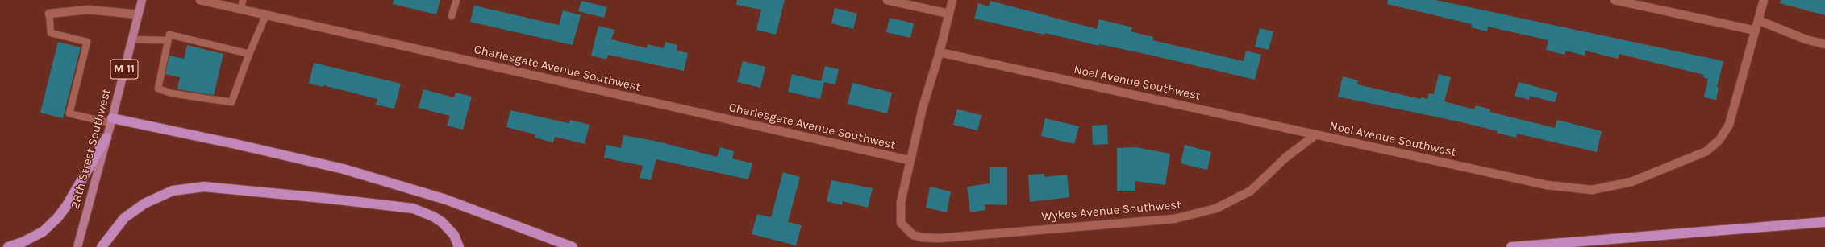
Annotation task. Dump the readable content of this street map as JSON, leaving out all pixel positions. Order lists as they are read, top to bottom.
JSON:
{
  "streets": {
    "main road": ["M 11", "28th Street Southwest"],
    "street": ["Charlesgate Avenue Southwest", "Noel Avenue Southwest", "Wykes Avenue Southwest"]
  },
  "crossings": [
    ["Charlesgate Avenue Southwest", "Wykes Avenue Southwest"],
    ["Noel Avenue Southwest", "Wykes Avenue Southwest"]
  ]
}
